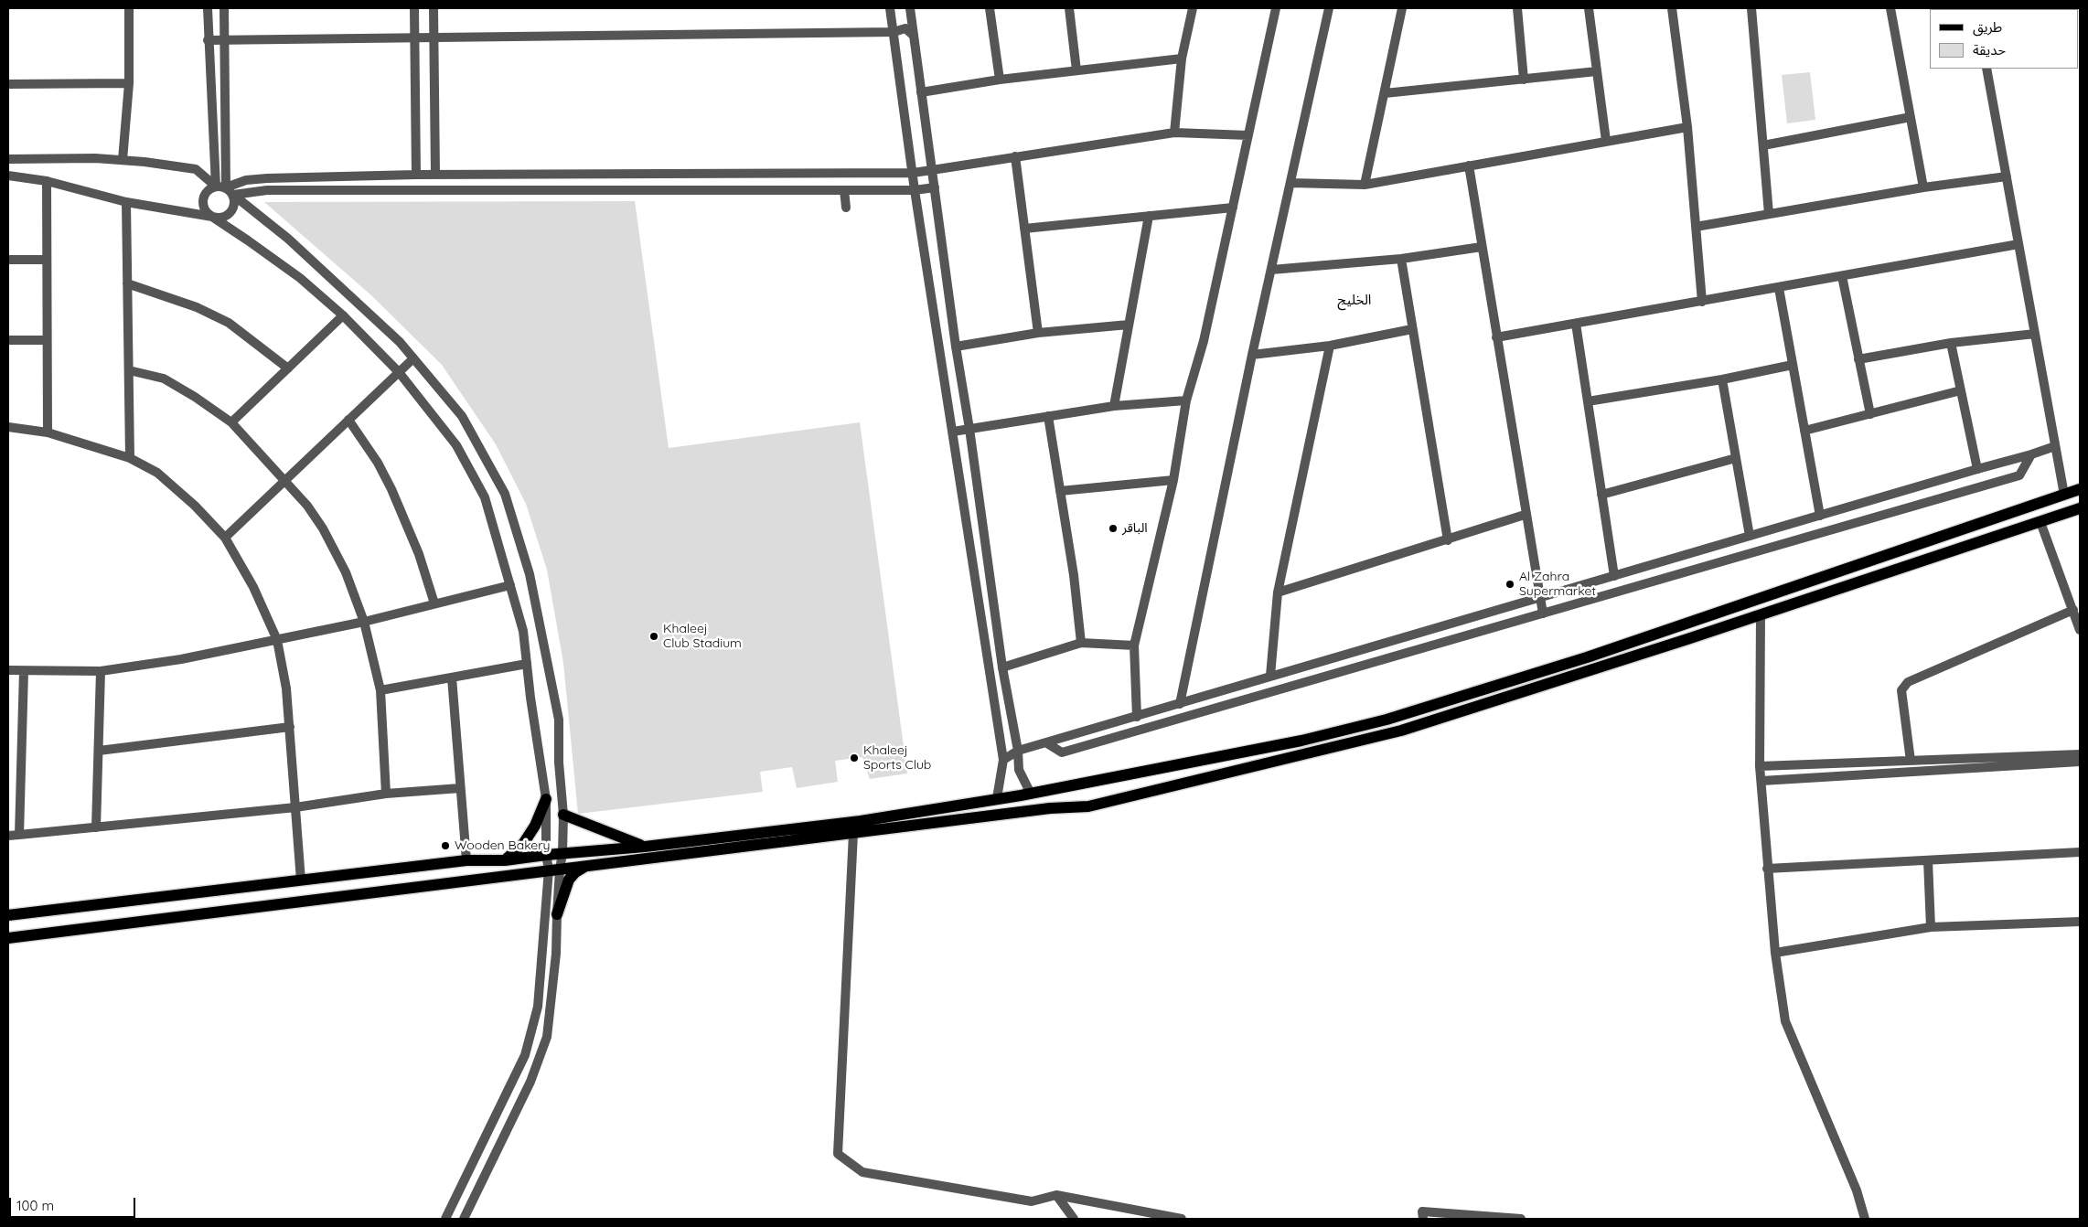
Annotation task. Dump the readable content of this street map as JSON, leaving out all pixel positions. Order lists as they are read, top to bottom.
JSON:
{
  "districts": ["الخليج"],
  "places": [
    "الباقر",
    "Al Zahra Supermarket",
    "Khaleej Club Stadium",
    "Khaleej Sports Club",
    "Wooden Bakery"
  ],
  "legend": ["طريق", "حديقة"],
  "scale_bar": "100 m"
}
